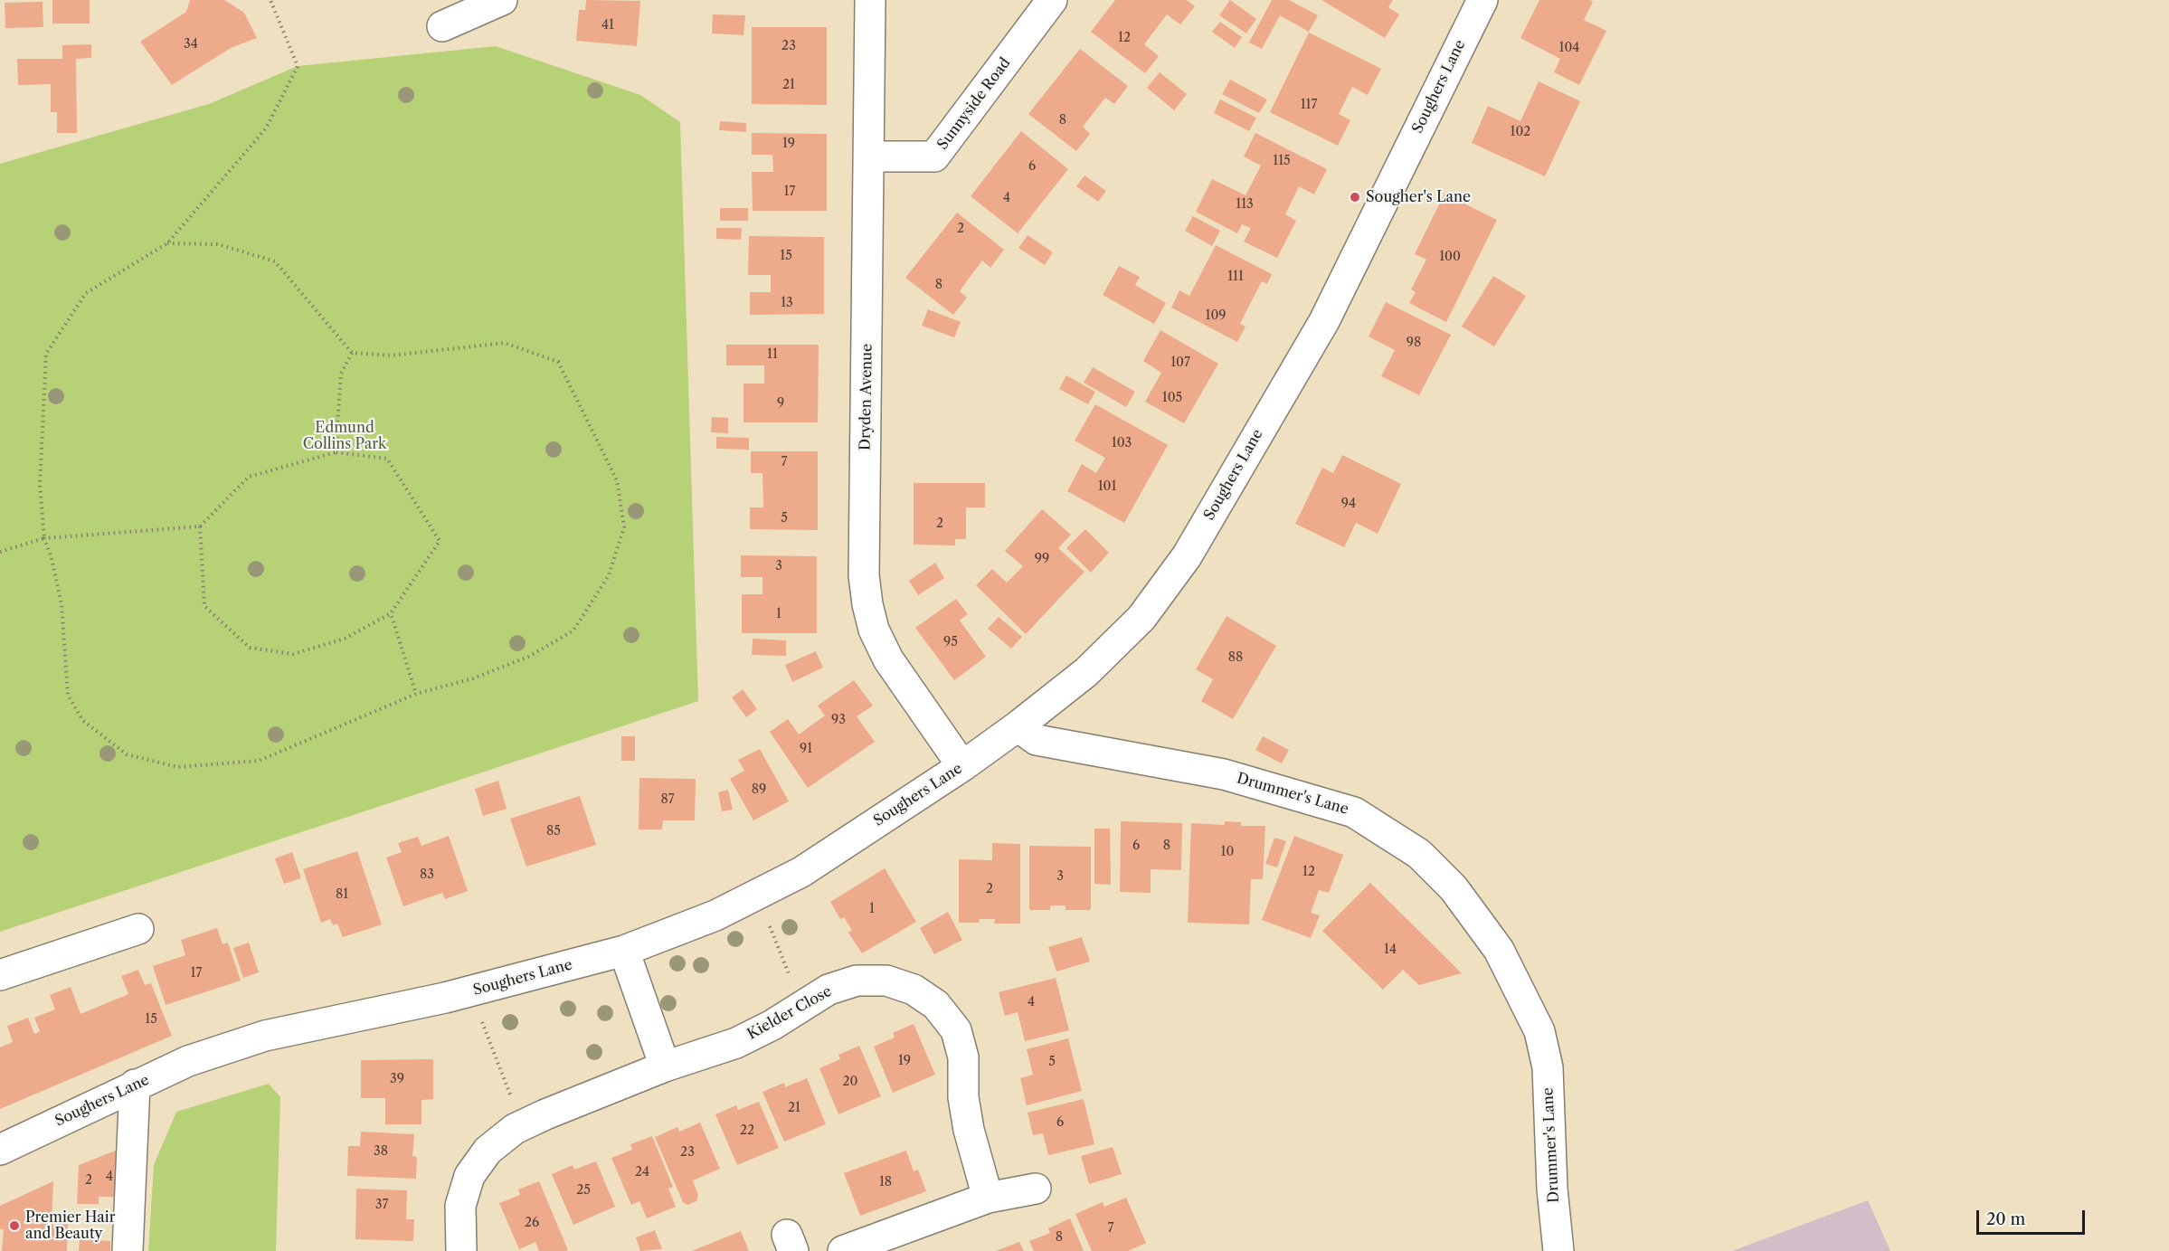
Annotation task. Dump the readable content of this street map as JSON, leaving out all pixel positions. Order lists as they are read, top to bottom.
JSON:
{
  "streets": {
    "street": [
      "Soughers Lane",
      "Sunnyside Road",
      "Dryden Avenue",
      "Drummer's Lane",
      "Kielder Close"
    ]
  },
  "crossings": [
    ["Soughers Lane", "Dryden Avenue"],
    ["Soughers Lane", "Drummer's Lane"],
    ["Sunnyside Road", "Dryden Avenue"]
  ],
  "parks": ["Edmund Collins Park"],
  "places": ["Sougher's Lane", "Premier Hair and Beauty"],
  "house_numbers": [
    "41",
    "12",
    "34",
    "23",
    "104",
    "21",
    "117",
    "8",
    "102",
    "19",
    "115",
    "6",
    "17",
    "4",
    "113",
    "2",
    "15",
    "100",
    "111",
    "8",
    "13",
    "109",
    "98",
    "11",
    "107",
    "105",
    "9",
    "103",
    "7",
    "101",
    "94",
    "5",
    "2",
    "99",
    "3",
    "1",
    "95",
    "88",
    "93",
    "91",
    "89",
    "87",
    "85",
    "6",
    "8",
    "10",
    "12",
    "83",
    "3",
    "2",
    "81",
    "1",
    "14",
    "17",
    "4",
    "15",
    "19",
    "5",
    "39",
    "20",
    "21",
    "6",
    "22",
    "38",
    "23",
    "24",
    "4",
    "2",
    "18",
    "25",
    "37",
    "26",
    "7",
    "8"
  ],
  "scale_bar": "20 m"
}
